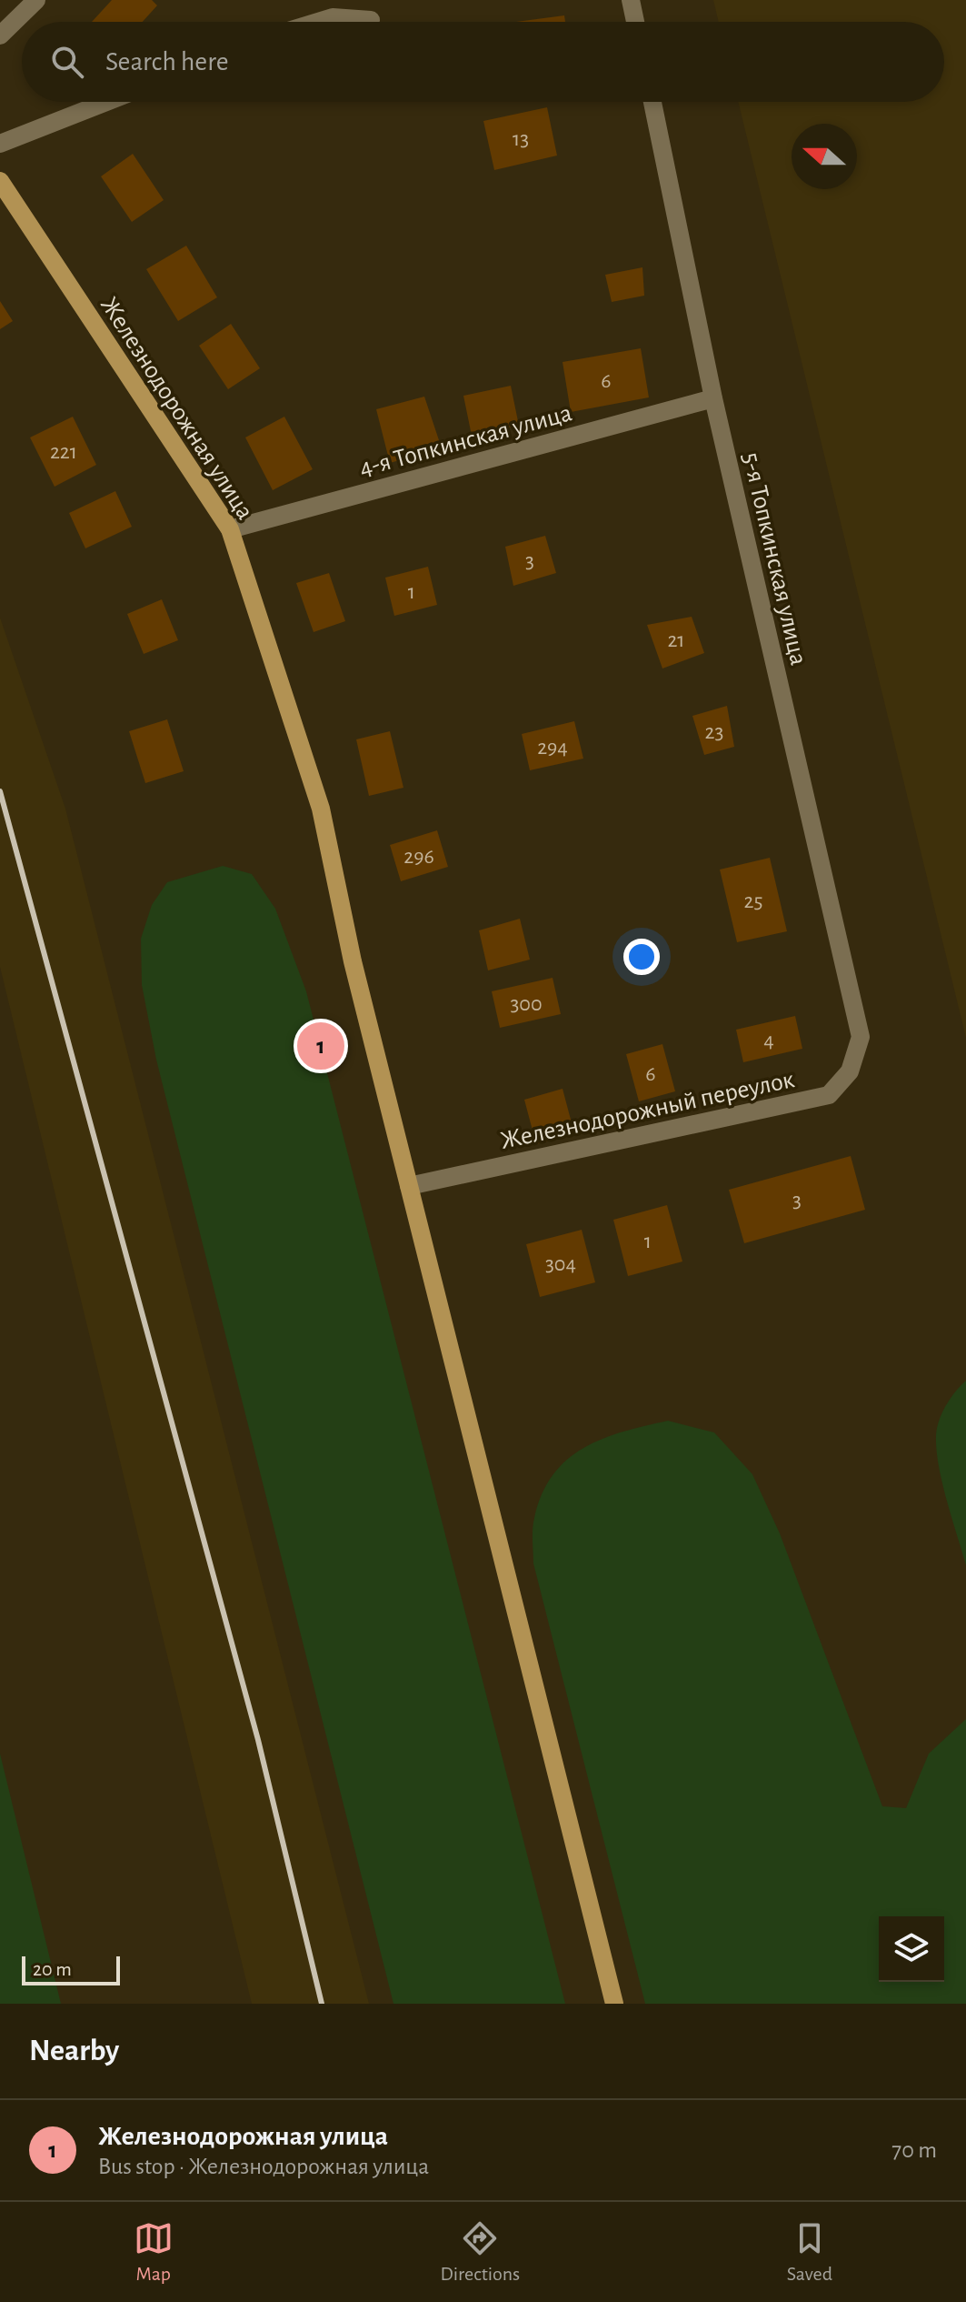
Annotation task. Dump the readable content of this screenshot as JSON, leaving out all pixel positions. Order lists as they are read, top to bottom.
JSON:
{
  "streets": {
    "main road": ["Железнодорожная улица"],
    "street": ["4-я Топкинская улица", "5-я Топкинская улица", "Железнодорожный переулок"]
  },
  "crossings": [
    ["Железнодорожная улица", "4-я Топкинская улица"],
    ["Железнодорожная улица", "Железнодорожный переулок"],
    ["4-я Топкинская улица", "5-я Топкинская улица"],
    ["5-я Топкинская улица", "Железнодорожный переулок"]
  ],
  "house_numbers": [
    "13",
    "6",
    "221",
    "3",
    "1",
    "21",
    "23",
    "294",
    "296",
    "25",
    "300",
    "4",
    "6",
    "3",
    "1",
    "304"
  ],
  "scale_bar": "20 m",
  "north": "left",
  "page": {
    "search": "Search here",
    "pins": "1",
    "scale": "20 m",
    "heading": "Nearby",
    "list": [
      {
        "mark": "1",
        "name": "Железнодорожная улица",
        "note": "Bus stop · Железнодорожная улица",
        "value": "70 m"
      }
    ],
    "nav": ["Map", "Directions", "Saved"]
  }
}
